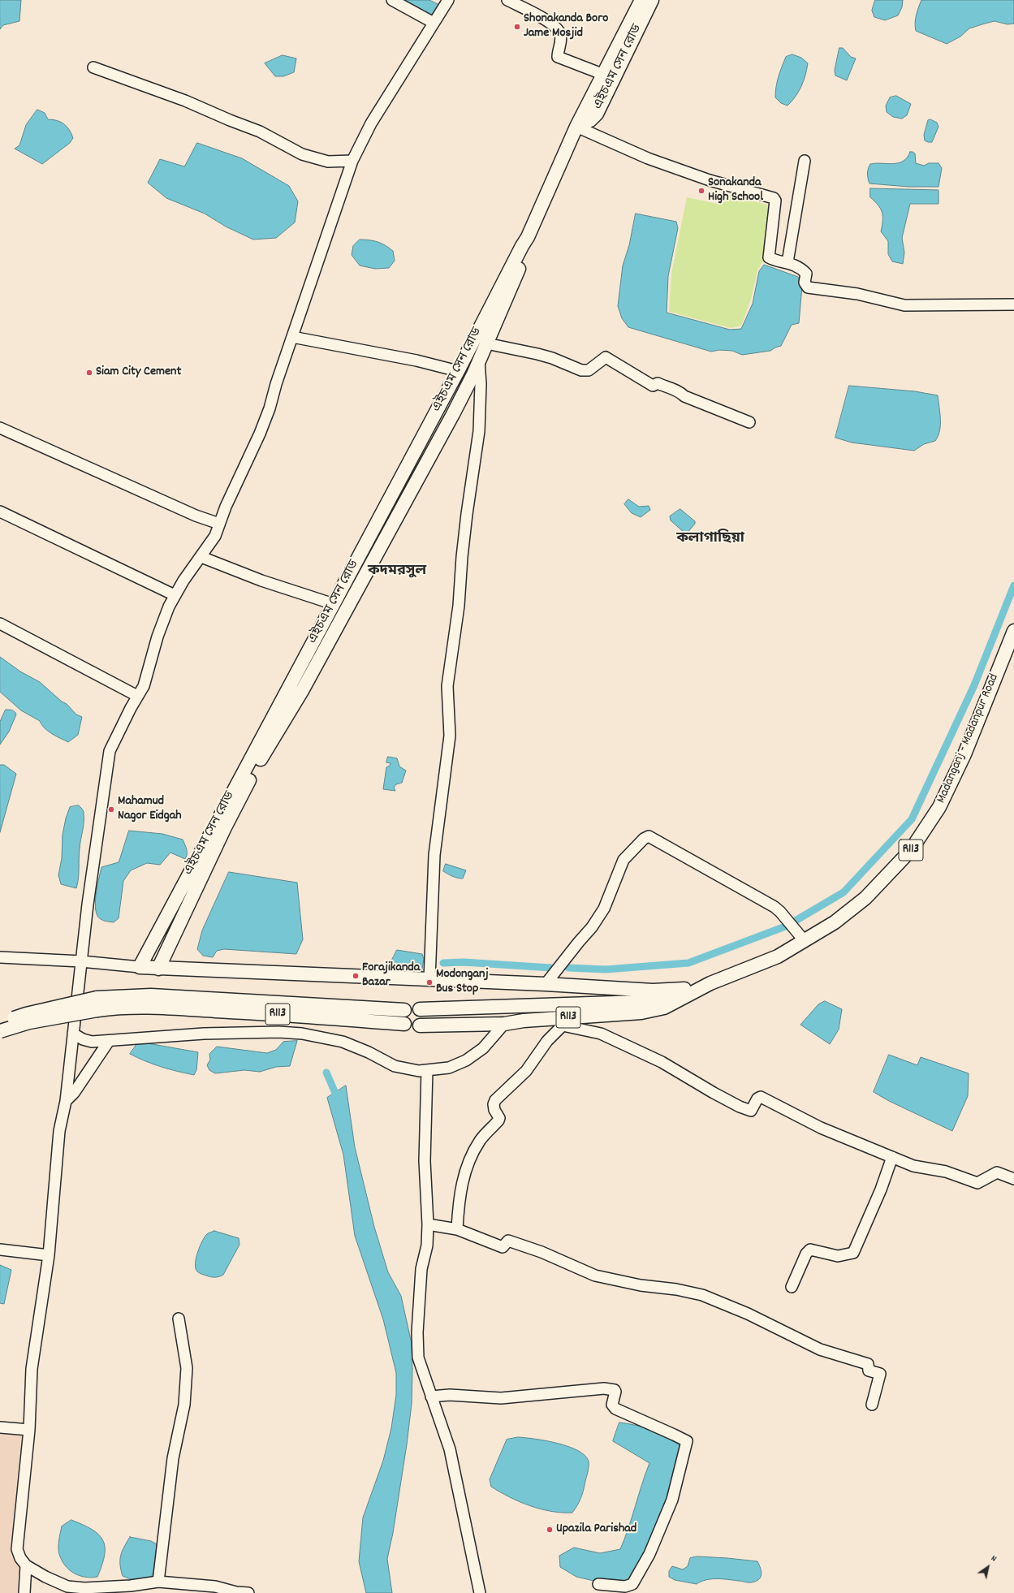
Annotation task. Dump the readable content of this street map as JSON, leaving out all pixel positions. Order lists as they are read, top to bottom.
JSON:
{
  "streets": {
    "main road": ["এইচএম সেন রোড", "Madanganj - Madanpur Road", "R113"]
  },
  "districts": ["কলাগাছিয়া", "কদমরসুল"],
  "places": [
    "Shonakanda Boro Jame Mosjid",
    "Sonakanda High School",
    "Siam City Cement",
    "Mahamud Nagor Eidgah",
    "Forajikanda Bazar",
    "Modonganj Bus Stop",
    "Upazila Parishad"
  ],
  "north": "top right"
}
